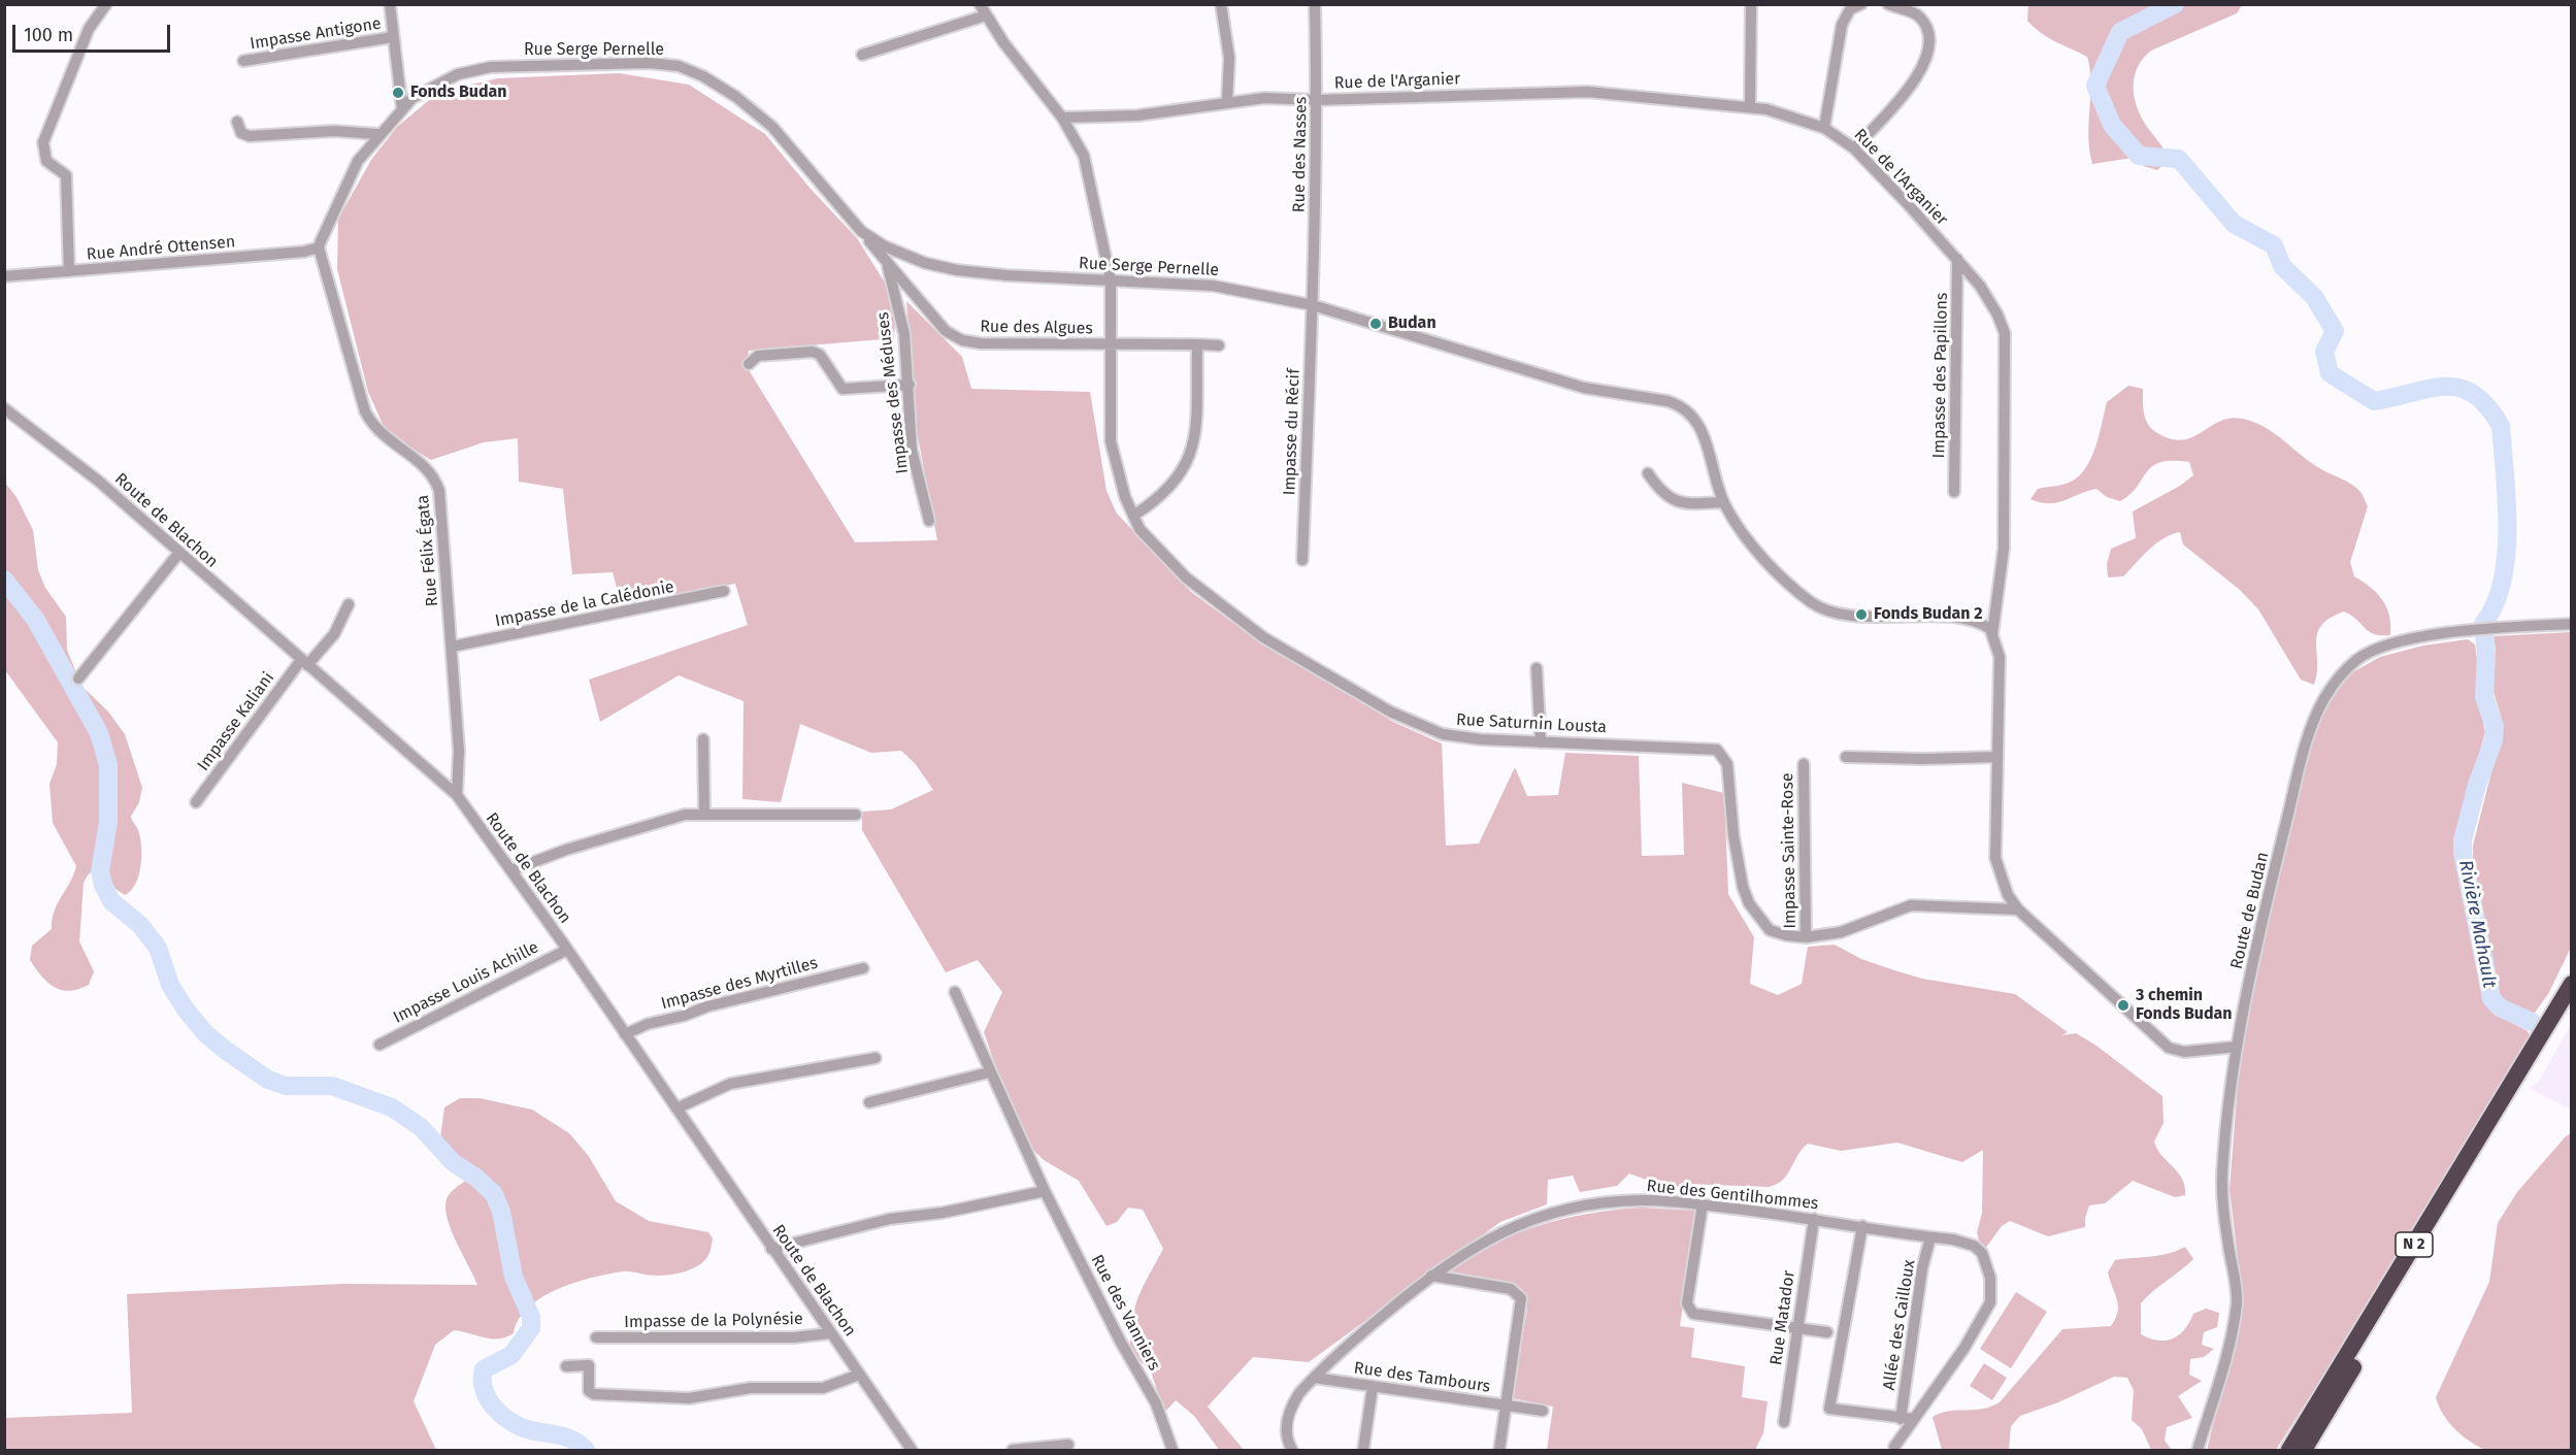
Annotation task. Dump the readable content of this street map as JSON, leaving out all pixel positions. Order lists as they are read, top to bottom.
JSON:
{
  "streets": {
    "highway": ["N 2"],
    "street": [
      "Impasse Antigone",
      "Rue Serge Pernelle",
      "Rue de l'Arganier",
      "Rue des Nasses",
      "Rue André Ottensen",
      "Rue des Algues",
      "Impasse des Papillons",
      "Impasse des Méduses",
      "Impasse du Récif",
      "Route de Blachon",
      "Rue Félix Égata",
      "Impasse de la Calédonie",
      "Impasse Kaliani",
      "Rue Saturnin Lousta",
      "Impasse Sainte-Rose",
      "Route de Budan",
      "Impasse Louis Achille",
      "Impasse des Myrtilles",
      "Rue des Gentilhommes",
      "Rue des Vanniers",
      "Rue Matador",
      "Impasse de la Polynésie",
      "Allée des Cailloux",
      "Rue des Tambours"
    ]
  },
  "crossings": [
    ["Rue Serge Pernelle", "Rue de l'Arganier"],
    ["Rue Serge Pernelle", "Rue des Nasses"],
    ["Rue Serge Pernelle", "Rue André Ottensen"],
    ["Rue Serge Pernelle", "Rue des Algues"],
    ["Rue Serge Pernelle", "Impasse du Récif"],
    ["Rue Serge Pernelle", "Rue Félix Égata"],
    ["Rue Serge Pernelle", "Rue Saturnin Lousta"],
    ["Rue de l'Arganier", "Rue des Nasses"],
    ["Rue de l'Arganier", "Impasse des Papillons"],
    ["Rue de l'Arganier", "Rue Saturnin Lousta"],
    ["Rue des Nasses", "Impasse du Récif"],
    ["Rue André Ottensen", "Rue Félix Égata"],
    ["Rue des Algues", "Impasse des Méduses"],
    ["Rue des Algues", "Rue Saturnin Lousta"],
    ["Route de Blachon", "Rue Félix Égata"],
    ["Route de Blachon", "Impasse Kaliani"],
    ["Route de Blachon", "Impasse Louis Achille"],
    ["Route de Blachon", "Impasse des Myrtilles"],
    ["Route de Blachon", "Impasse de la Polynésie"],
    ["Rue Félix Égata", "Impasse de la Calédonie"],
    ["Rue Saturnin Lousta", "Impasse Sainte-Rose"],
    ["Rue des Gentilhommes", "Rue Matador"],
    ["Rue des Gentilhommes", "Allée des Cailloux"],
    ["Rue des Gentilhommes", "Rue des Tambours"]
  ],
  "water": ["Rivière Mahault"],
  "places": [
    "Fonds Budan",
    "Budan",
    "Fonds Budan 2",
    "3 chemin Fonds Budan"
  ],
  "scale_bar": "100 m"
}
